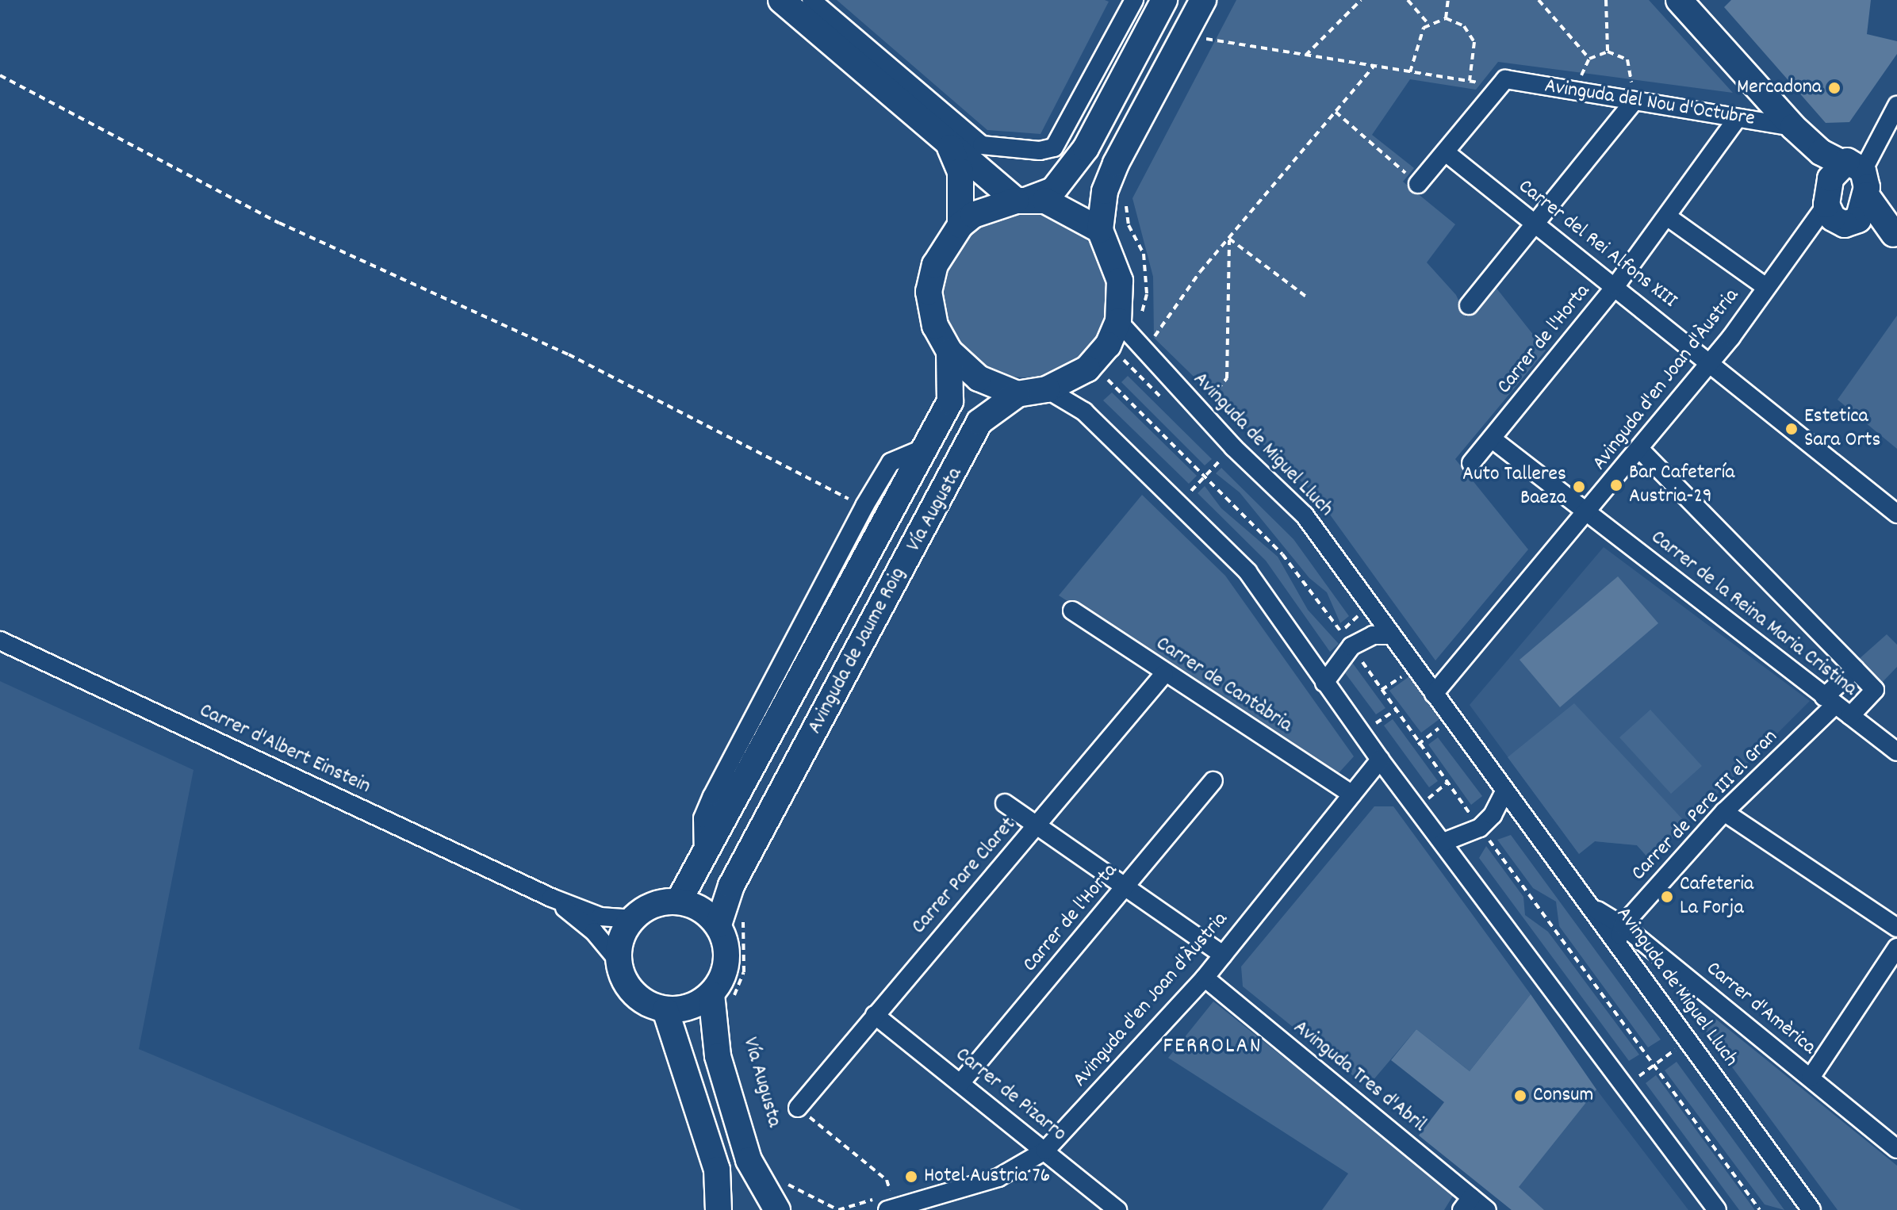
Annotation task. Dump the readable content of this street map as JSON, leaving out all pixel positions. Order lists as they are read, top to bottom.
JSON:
{
  "streets": {
    "main road": ["Avinguda del Nou d'Octubre", "Avinguda de Jaume Roig"],
    "street": [
      "Carrer del Rei Alfons XIII",
      "Carrer de l'Horta",
      "Avinguda d'en Joan d'Àustria",
      "Avinguda de Miguel Lluch",
      "Carrer de la Reina Maria Cristina",
      "Carrer de Cantàbria",
      "Carrer d'Albert Einstein",
      "Carrer de Pere III el Gran",
      "Carrer Pare Claret",
      "Carrer d'Amèrica",
      "Avinguda Tres d'Abril",
      "Carrer de Pizarro"
    ]
  },
  "crossings": [
    ["Avinguda del Nou d'Octubre", "Carrer de l'Horta"],
    ["Avinguda del Nou d'Octubre", "Avinguda d'en Joan d'Àustria"],
    ["Carrer del Rei Alfons XIII", "Carrer de l'Horta"],
    ["Carrer del Rei Alfons XIII", "Avinguda d'en Joan d'Àustria"],
    ["Carrer de l'Horta", "Carrer de la Reina Maria Cristina"],
    ["Carrer de l'Horta", "Carrer de Pizarro"],
    ["Avinguda d'en Joan d'Àustria", "Avinguda de Miguel Lluch"],
    ["Avinguda d'en Joan d'Àustria", "Carrer de la Reina Maria Cristina"],
    ["Avinguda d'en Joan d'Àustria", "Carrer de Cantàbria"],
    ["Avinguda d'en Joan d'Àustria", "Avinguda Tres d'Abril"],
    ["Avinguda d'en Joan d'Àustria", "Carrer de Pizarro"],
    ["Avinguda de Miguel Lluch", "Avinguda de Jaume Roig"],
    ["Avinguda de Miguel Lluch", "Carrer de Pere III el Gran"],
    ["Avinguda de Miguel Lluch", "Carrer d'Amèrica"],
    ["Carrer de la Reina Maria Cristina", "Carrer de Pere III el Gran"],
    ["Avinguda de Jaume Roig", "Carrer d'Albert Einstein"],
    ["Carrer de Cantàbria", "Carrer Pare Claret"],
    ["Carrer de Pere III el Gran", "Carrer d'Amèrica"],
    ["Carrer Pare Claret", "Carrer de Pizarro"]
  ],
  "districts": ["FERROLAN"],
  "places": [
    "Mercadona",
    "Estetica Sara Orts",
    "Bar Cafetería Austria-29",
    "Auto Talleres Baeza",
    "Cafeteria La Forja",
    "Consum",
    "Hotel Austria 76"
  ]
}
